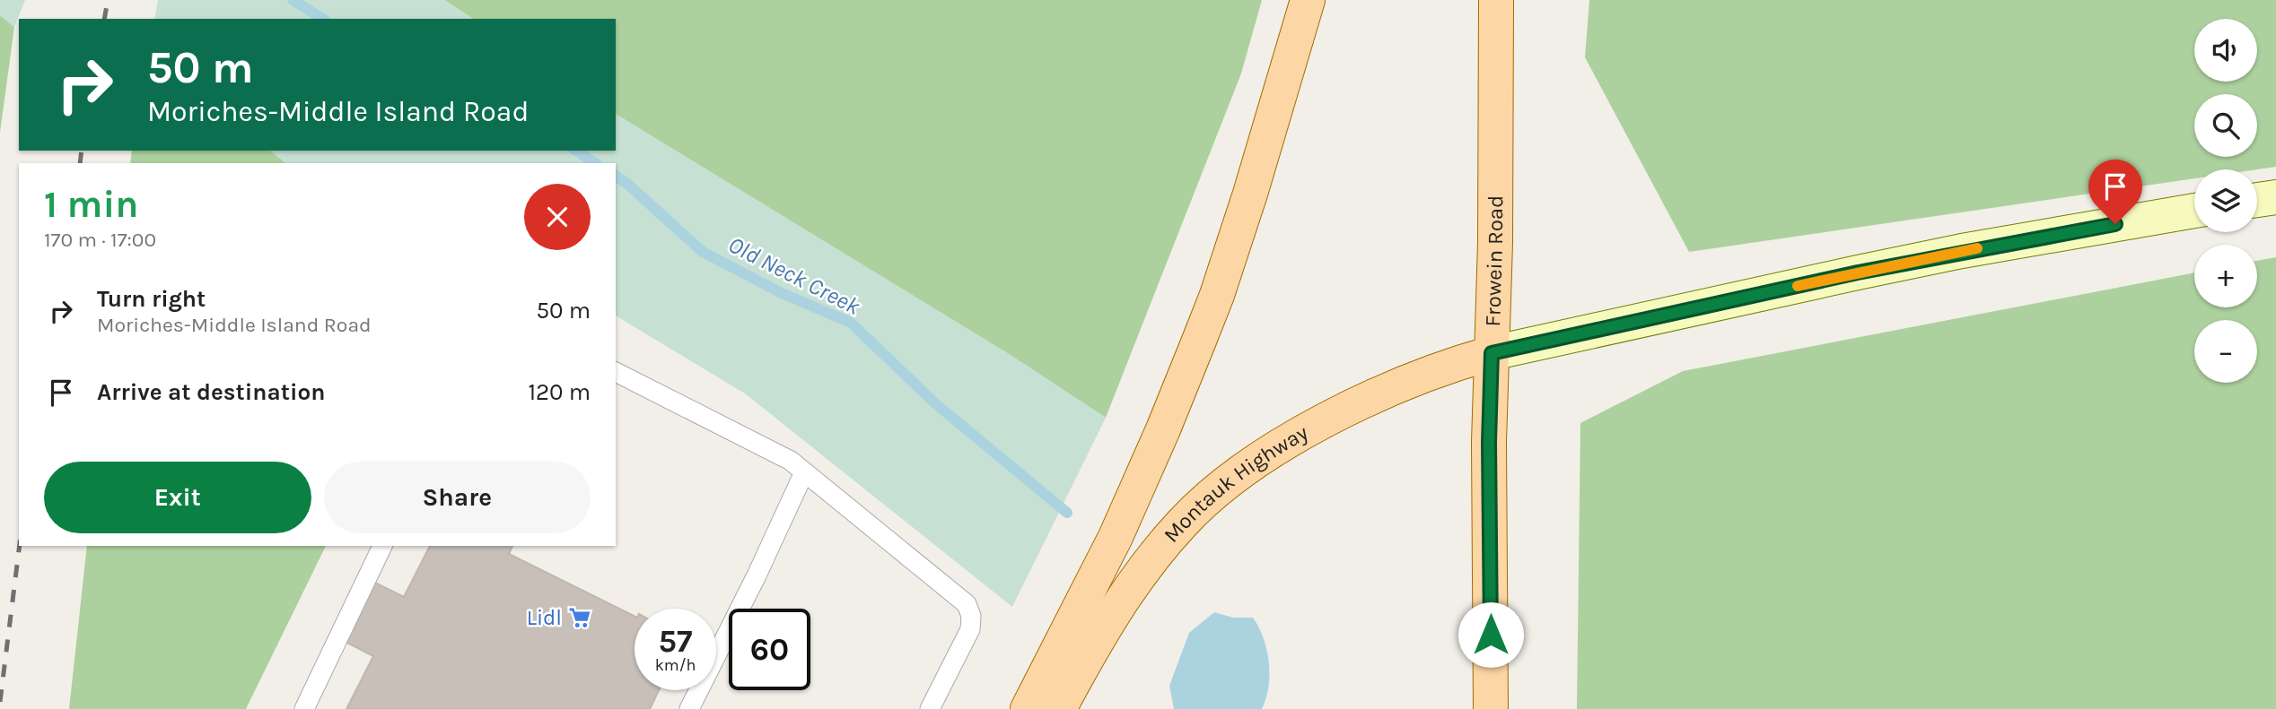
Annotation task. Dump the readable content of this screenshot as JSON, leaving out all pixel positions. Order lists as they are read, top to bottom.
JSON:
{
  "streets": {
    "main road": ["Frowein Road", "Montauk Highway"]
  },
  "crossings": [
    ["Frowein Road", "Montauk Highway"]
  ],
  "water": ["Old Neck Creek"],
  "places": {
    "supermarket": ["Lidl"]
  },
  "page": {
    "map_buttons": ["+", "−"],
    "turn": ["50 m", "Moriches-Middle Island Road"],
    "heading": ["1 min", "170 m · 17:00"],
    "list": [
      {
        "name": "Turn right",
        "note": "Moriches-Middle Island Road",
        "value": "50 m"
      },
      {
        "name": "Arrive at destination",
        "value": "120 m"
      }
    ],
    "buttons": ["Exit", "Share"],
    "speed": "57 km/h",
    "limit": "60"
  }
}
